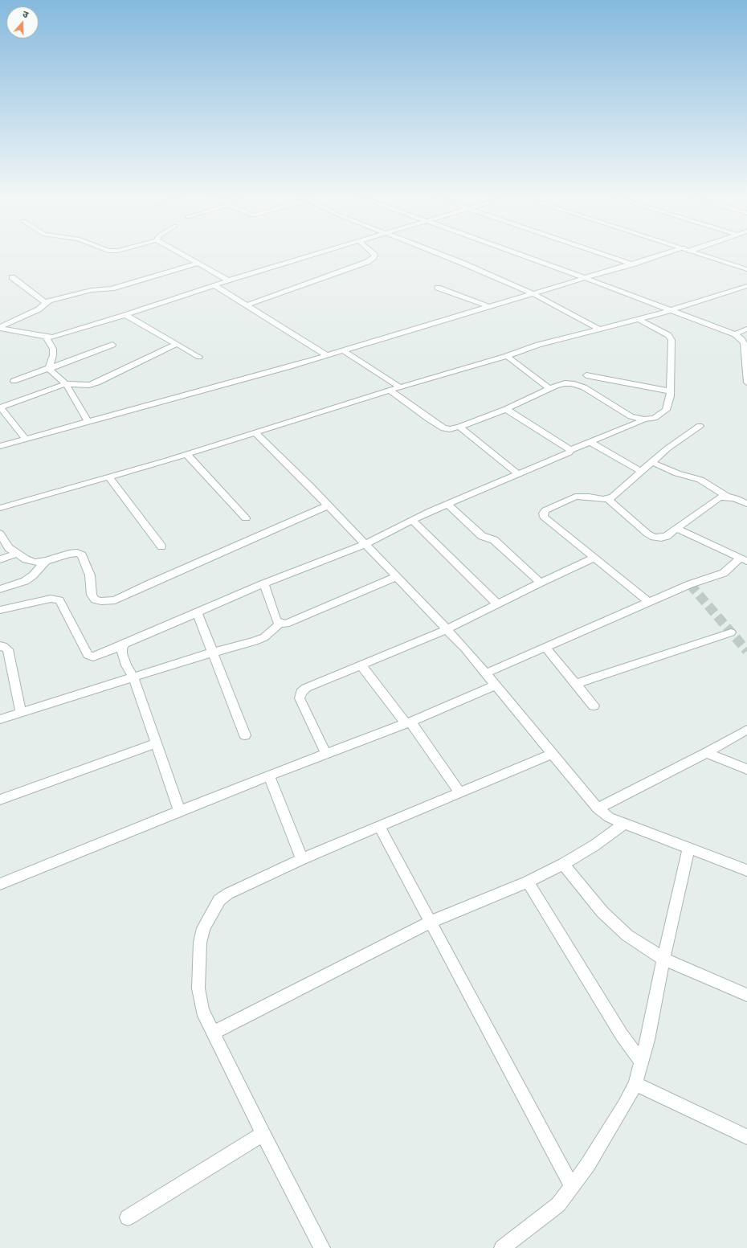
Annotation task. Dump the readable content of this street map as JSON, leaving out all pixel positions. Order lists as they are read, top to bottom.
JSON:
{
  "north": "top"
}
